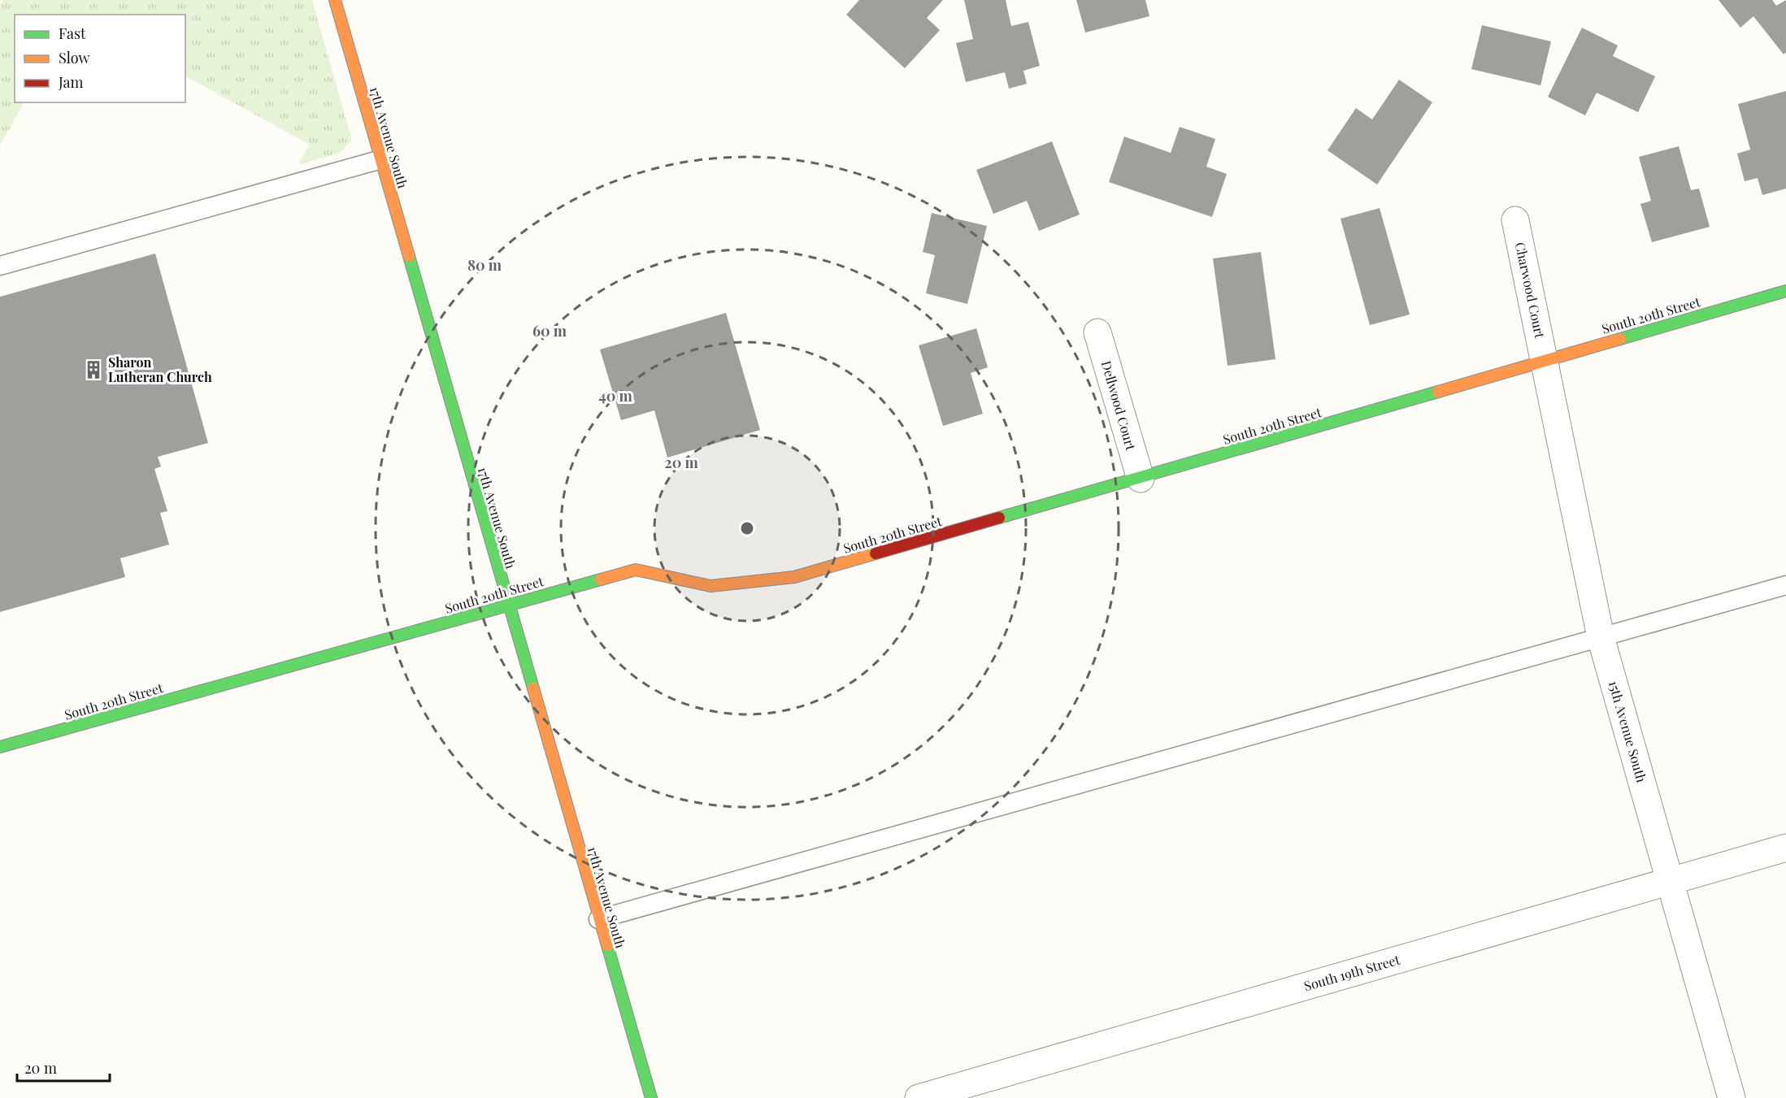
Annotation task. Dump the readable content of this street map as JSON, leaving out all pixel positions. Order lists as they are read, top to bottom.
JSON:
{
  "streets": {
    "street": [
      "17th Avenue South",
      "Charwood Court",
      "South 20th Street",
      "Dellwood Court",
      "15th Avenue South",
      "South 19th Street"
    ]
  },
  "crossings": [
    ["17th Avenue South", "South 20th Street"],
    ["Charwood Court", "South 20th Street"],
    ["Charwood Court", "15th Avenue South"],
    ["South 20th Street", "Dellwood Court"],
    ["South 20th Street", "15th Avenue South"],
    ["15th Avenue South", "South 19th Street"]
  ],
  "places": {
    "building": ["Sharon Lutheran Church"]
  },
  "legend": ["Fast", "Slow", "Jam"],
  "scale_bar": "20 m",
  "rings": [
    "80 m",
    "60 m",
    "40 m",
    "20 m"
  ]
}
